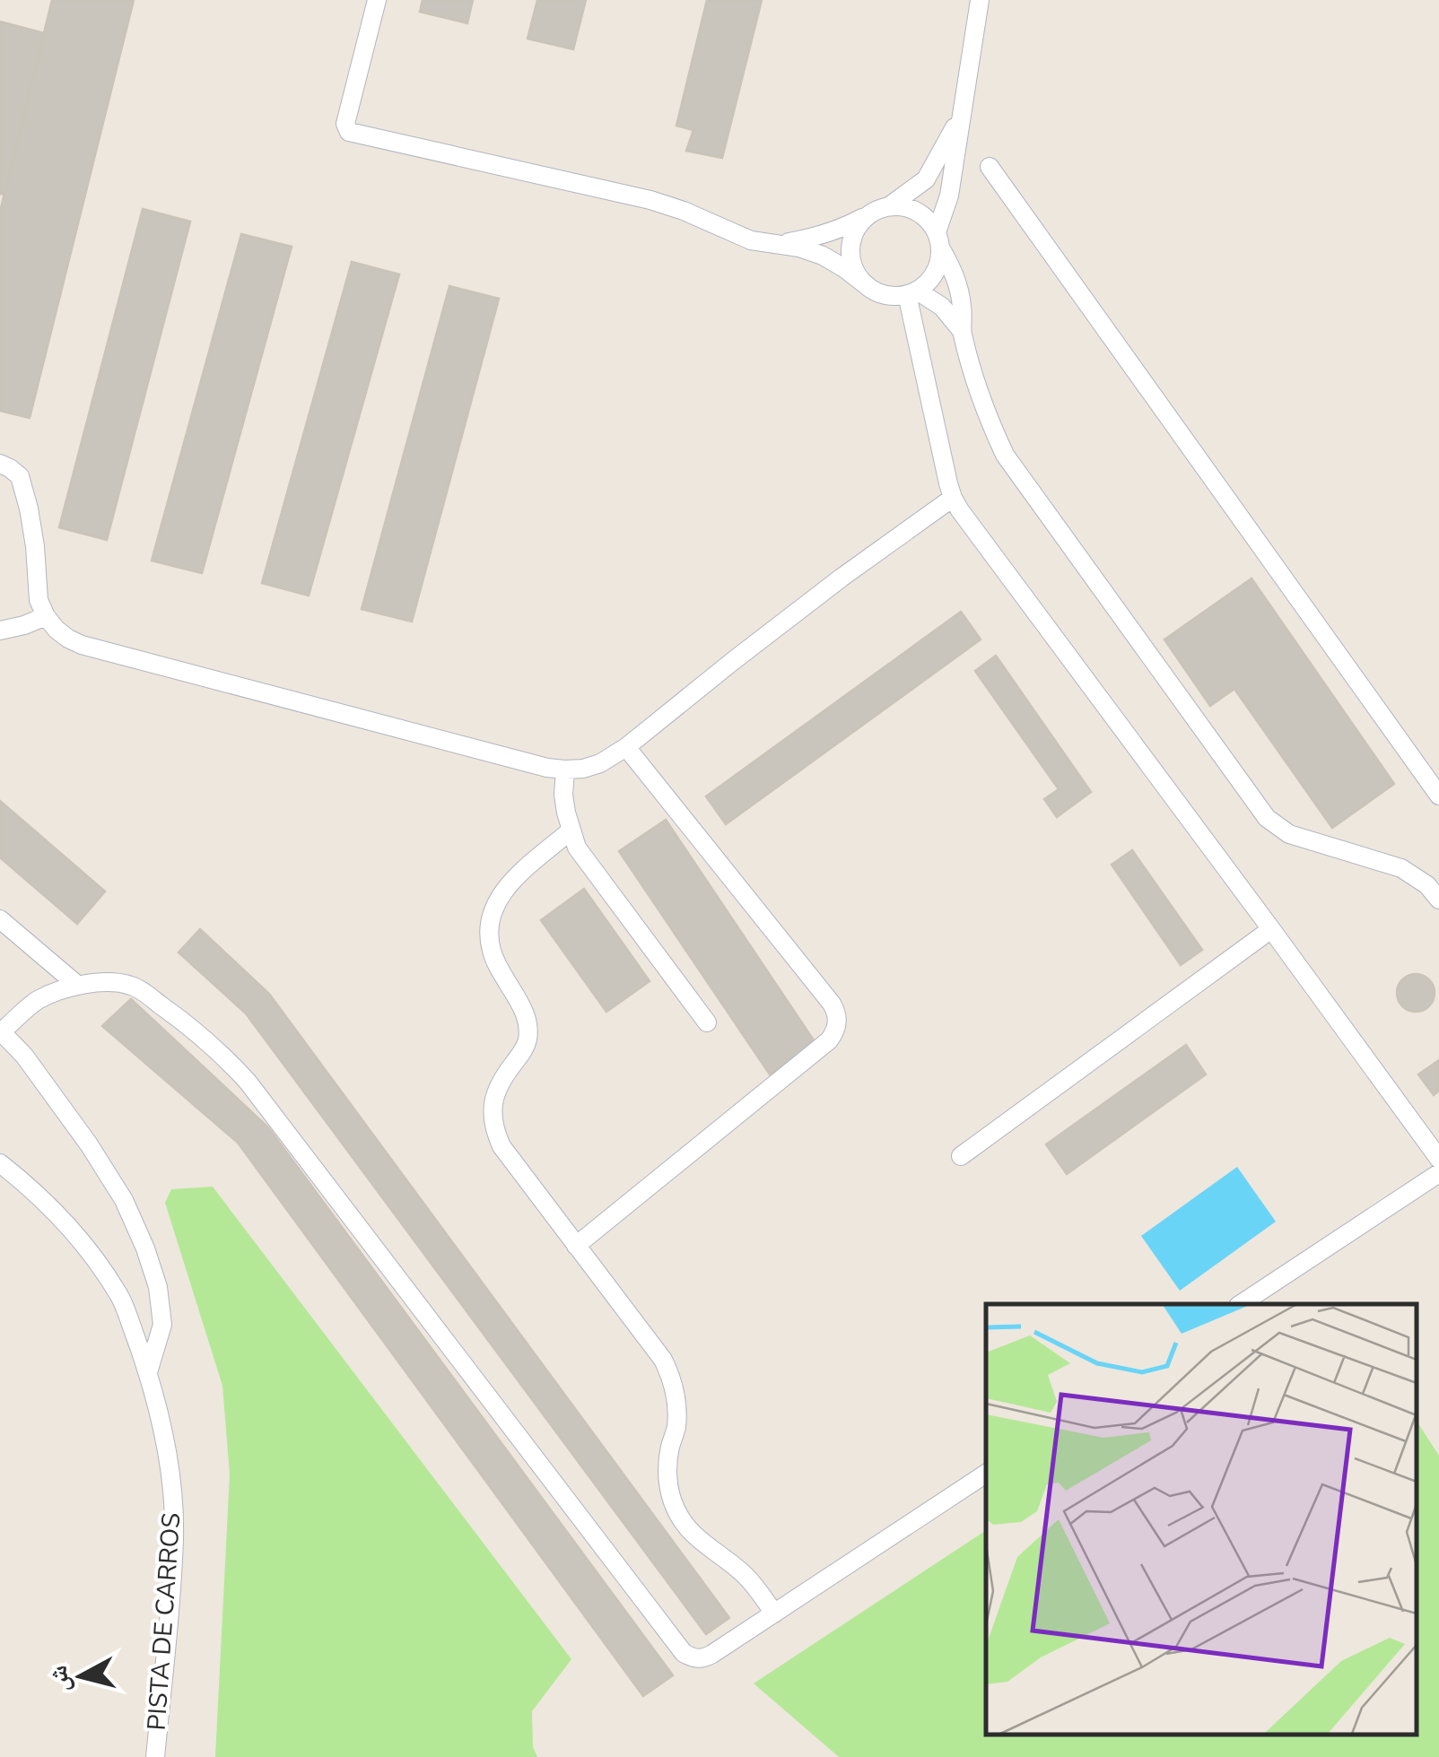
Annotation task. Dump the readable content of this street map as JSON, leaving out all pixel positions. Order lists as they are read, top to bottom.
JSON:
{
  "streets": {
    "lane": ["PISTA DE CARROS"]
  },
  "north": "left"
}
